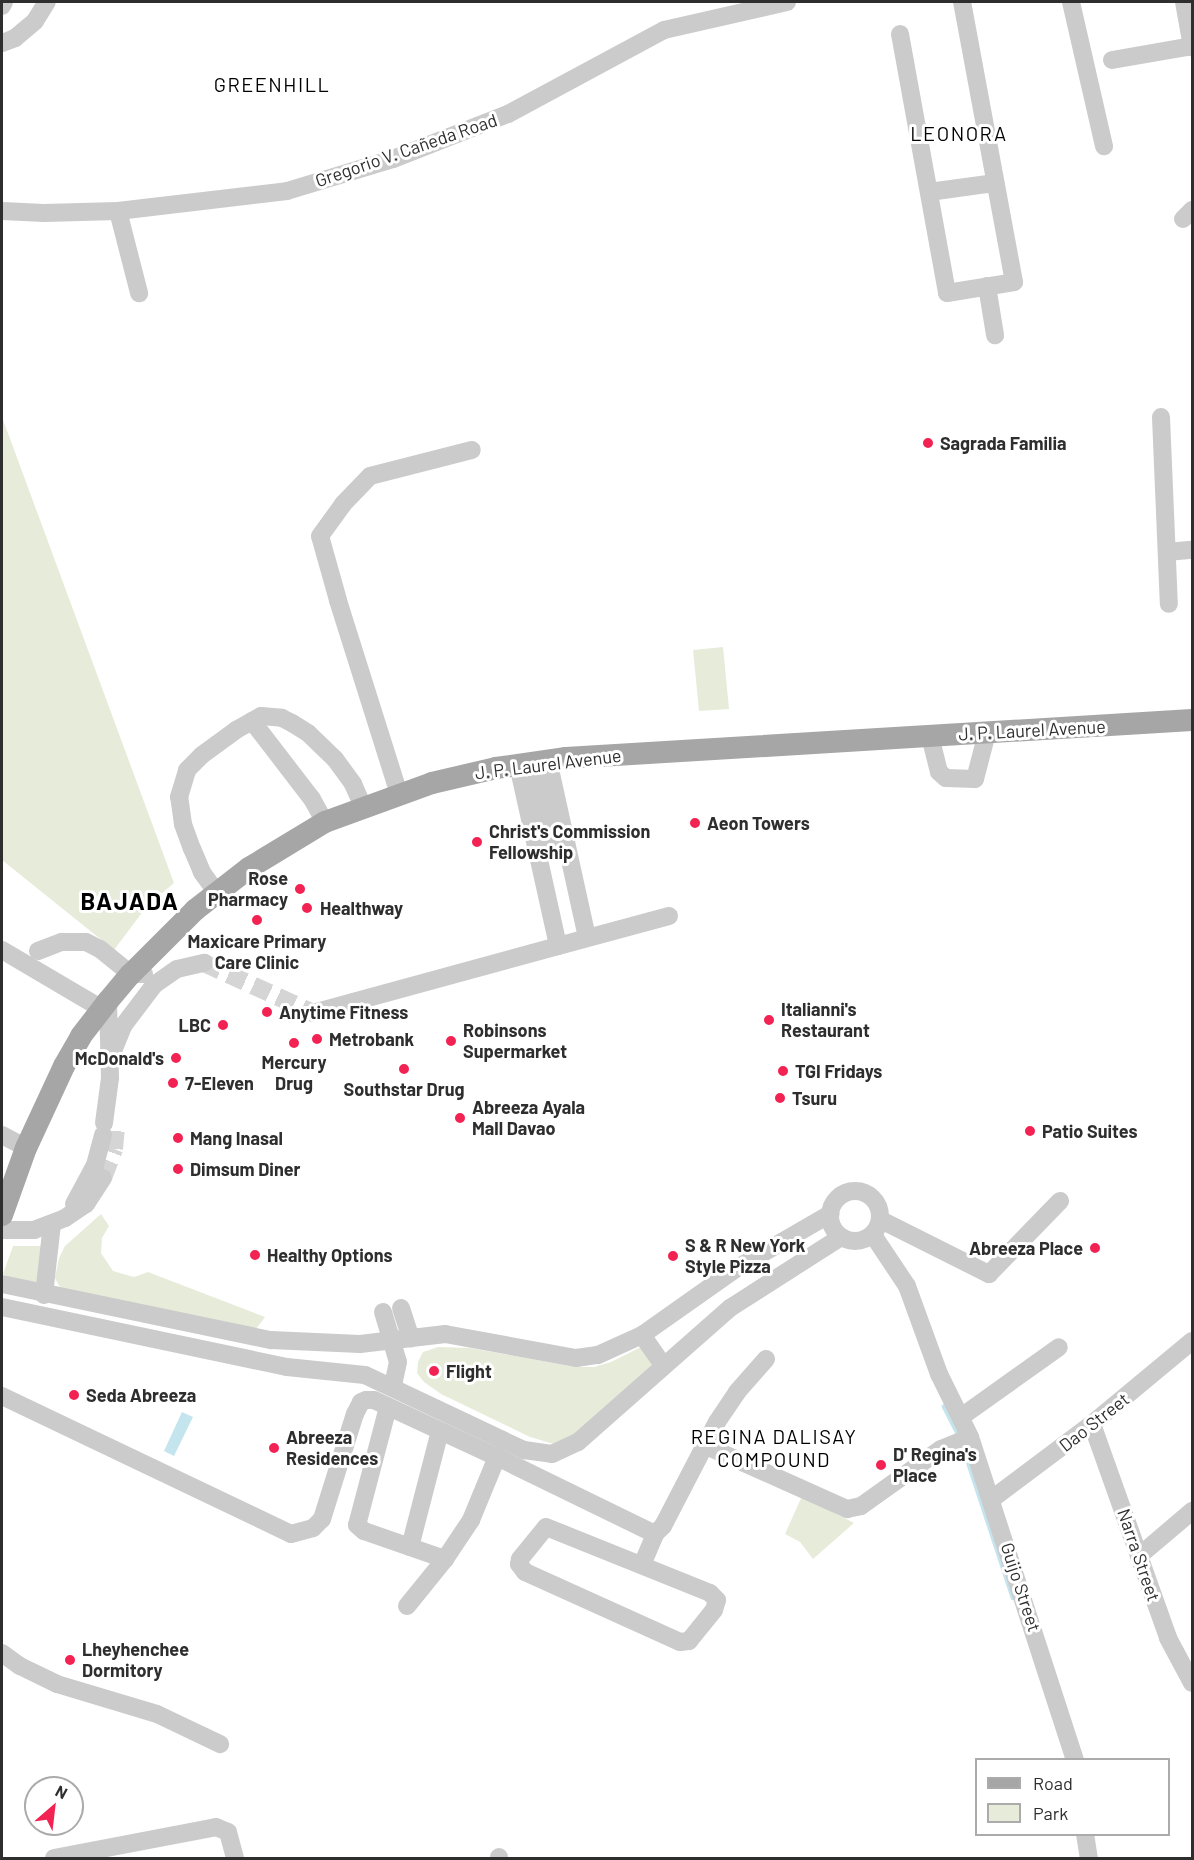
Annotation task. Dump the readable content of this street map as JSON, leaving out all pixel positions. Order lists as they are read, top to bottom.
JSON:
{
  "streets": {
    "main road": ["J. P. Laurel Avenue"],
    "street": [
      "Gregorio V. Cañeda Road",
      "Dao Street",
      "Narra Street",
      "Guijo Street"
    ]
  },
  "crossings": [
    ["Dao Street", "Narra Street"],
    ["Dao Street", "Guijo Street"]
  ],
  "districts": [
    "GREENHILL",
    "LEONORA",
    "BAJADA",
    "REGINA DALISAY COMPOUND"
  ],
  "places": [
    "Sagrada Familia",
    "Aeon Towers",
    "Christ's Commission Fellowship",
    "Rose Pharmacy",
    "Healthway",
    "Maxicare Primary Care Clinic",
    "Anytime Fitness",
    "Italianni's Restaurant",
    "LBC",
    "Metrobank",
    "Robinsons Supermarket",
    "Mercury Drug",
    "McDonald's",
    "Southstar Drug",
    "TGI Fridays",
    "7-Eleven",
    "Tsuru",
    "Abreeza Ayala Mall Davao",
    "Patio Suites",
    "Mang Inasal",
    "Dimsum Diner",
    "Abreeza Place",
    "Healthy Options",
    "S & R New York Style Pizza",
    "Flight",
    "Seda Abreeza",
    "Abreeza Residences",
    "D' Regina's Place",
    "Lheyhenchee Dormitory"
  ],
  "legend": ["Road", "Park"],
  "north": "top right"
}
